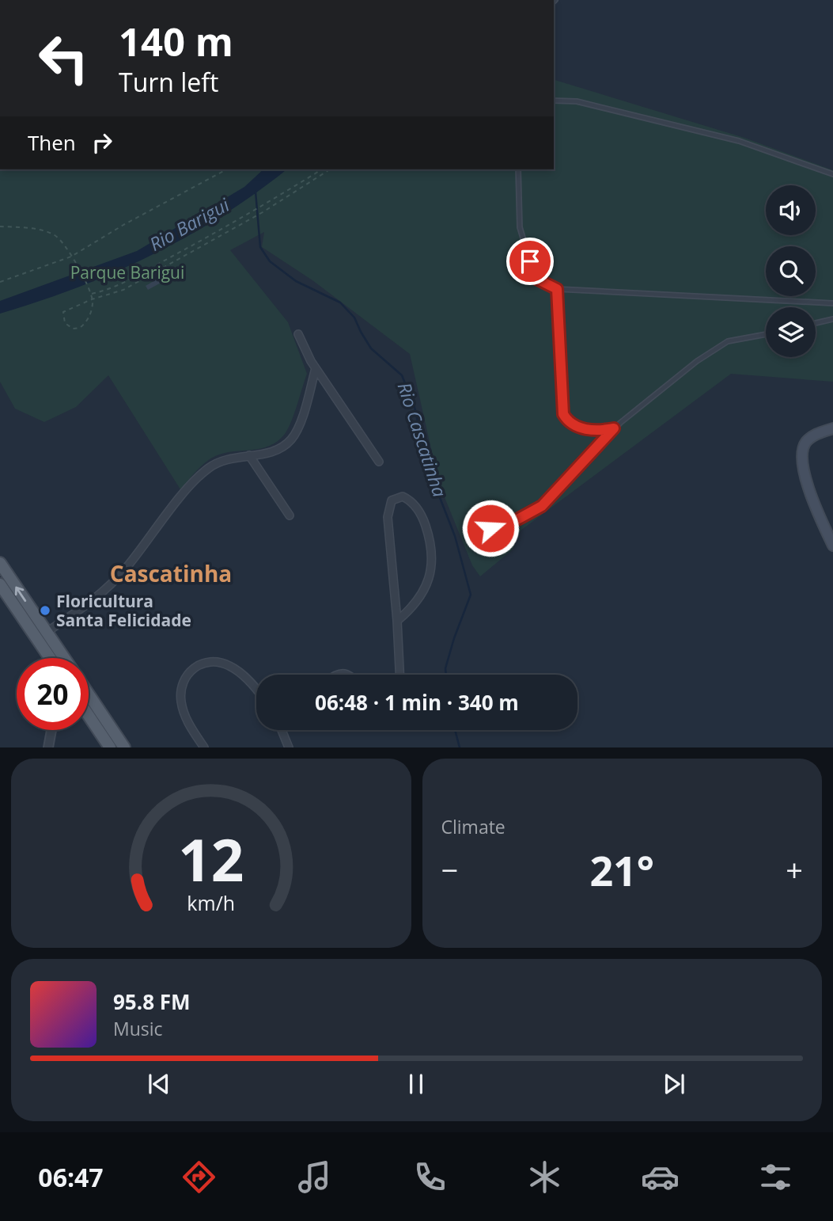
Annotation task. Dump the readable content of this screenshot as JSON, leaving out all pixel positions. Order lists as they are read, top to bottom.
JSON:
{
  "districts": ["Cascatinha"],
  "water": ["Rio Barigui", "Rio Cascatinha"],
  "parks": ["Parque Barigui"],
  "places": ["Floricultura Santa Felicidade"],
  "page": {
    "turn": ["140 m", "Turn left"],
    "then": "Then",
    "limit": "20",
    "trip": "06:48 · 1 min · 340 m",
    "tile": "Climate",
    "heat": ["−", "21°", "+"],
    "song": ["95.8 FM", "Music"],
    "tabs": "06:47",
    "gauge": ["12", "km/h"]
  }
}
